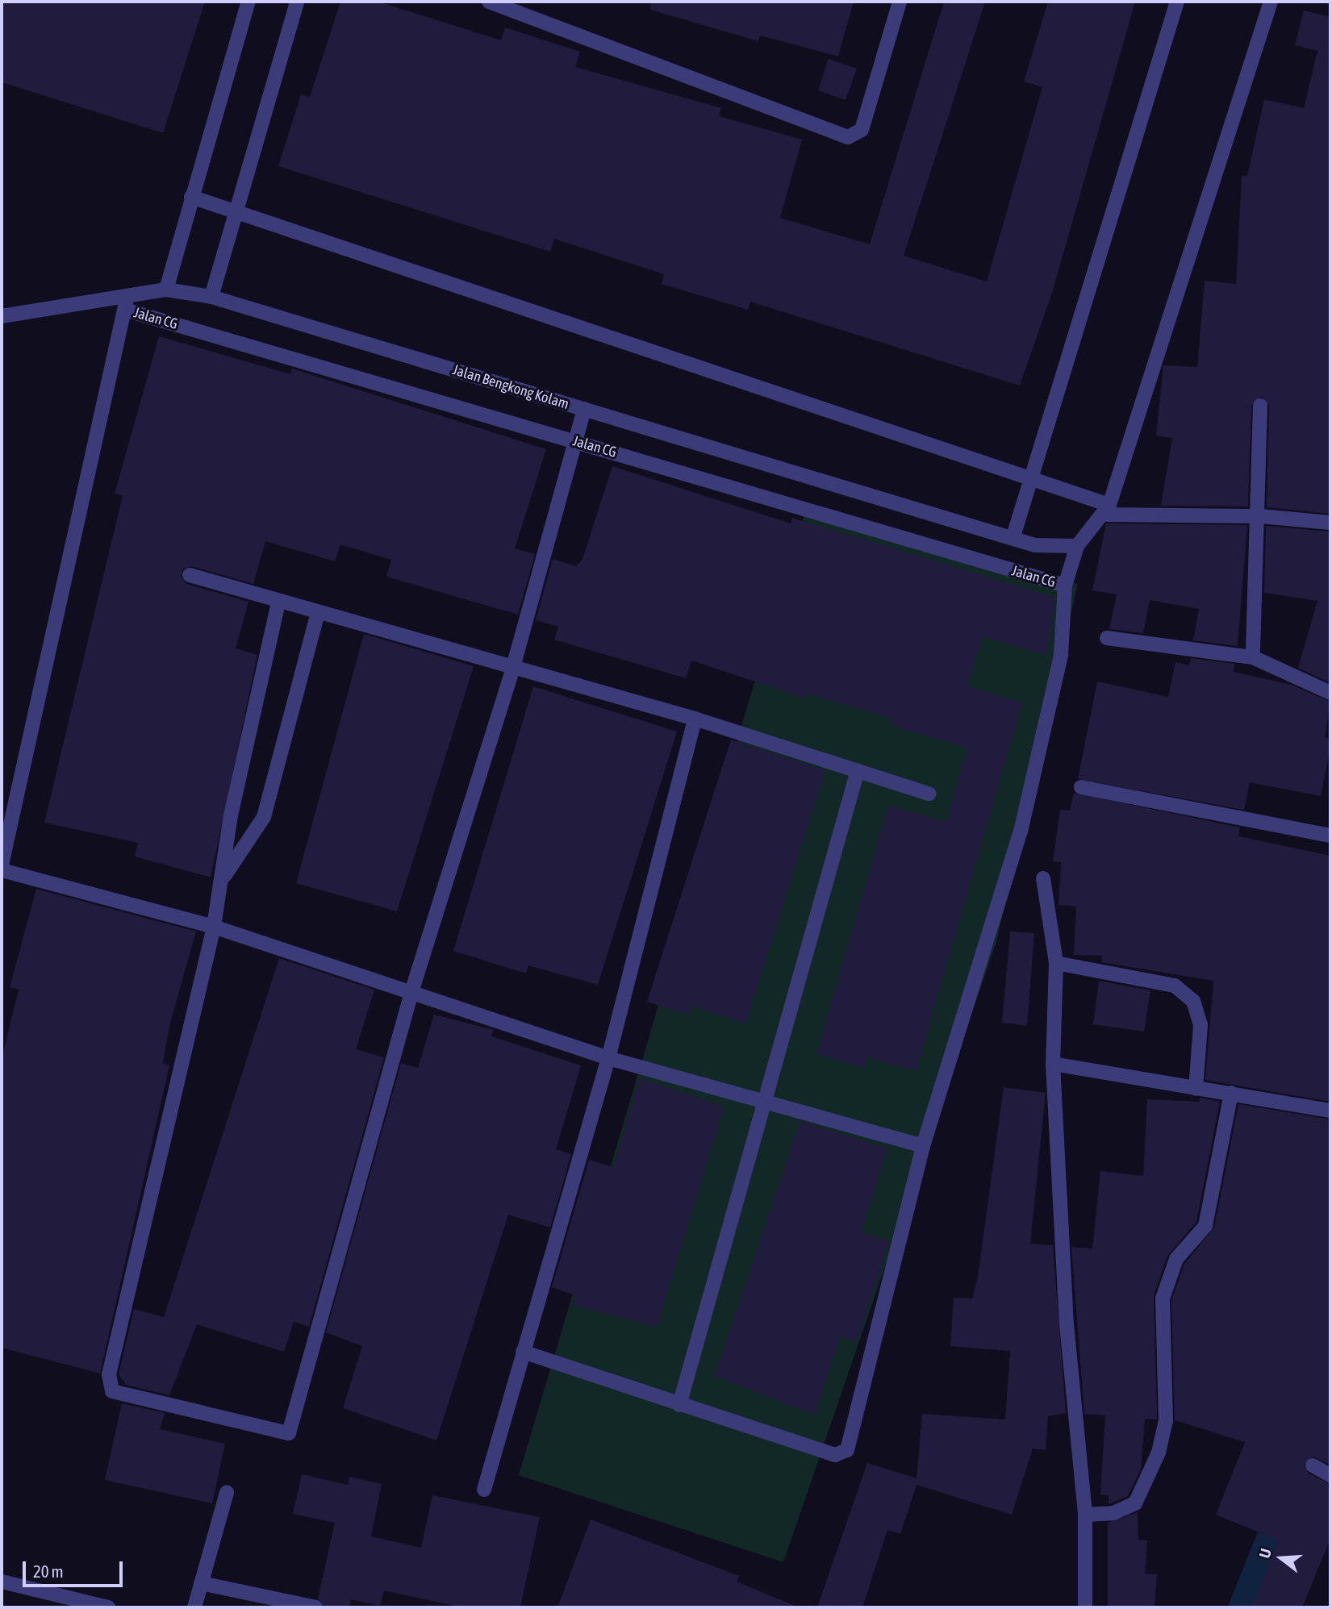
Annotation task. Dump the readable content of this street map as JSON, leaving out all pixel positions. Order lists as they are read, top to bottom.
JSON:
{
  "streets": {
    "street": ["Jalan CG", "Jalan Bengkong Kolam"]
  },
  "scale_bar": "20 m",
  "north": "left"
}
